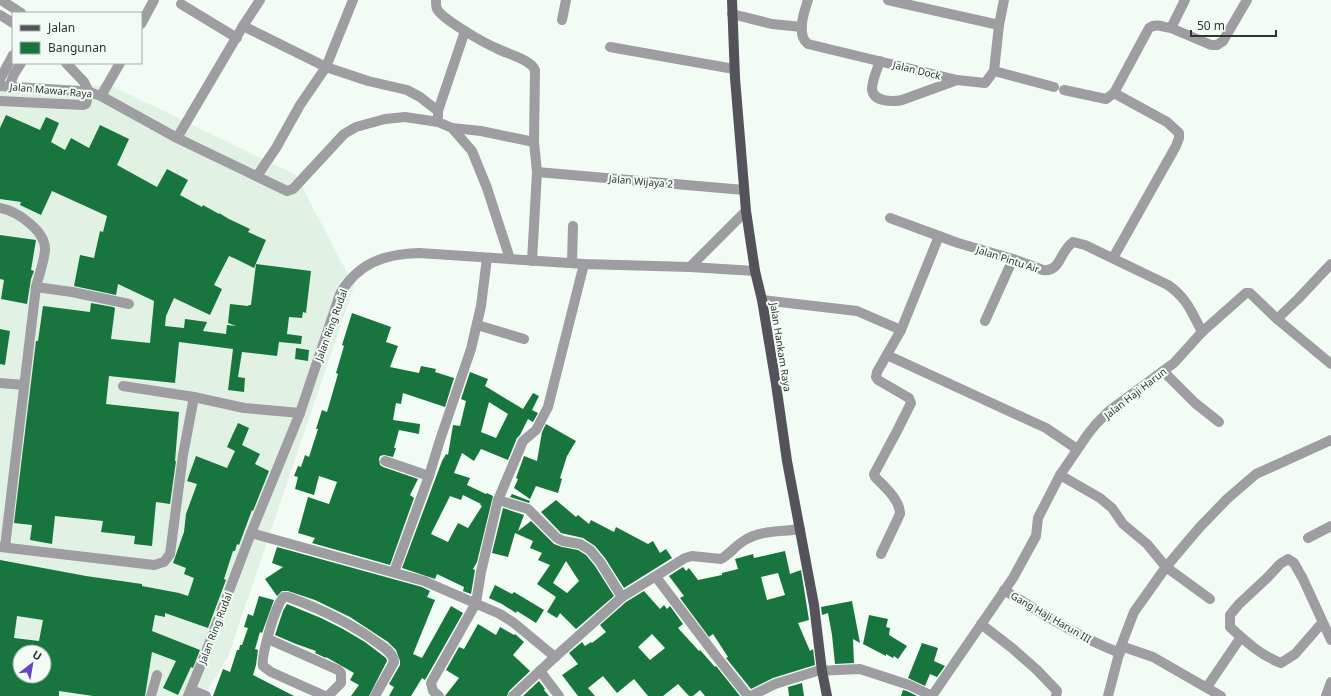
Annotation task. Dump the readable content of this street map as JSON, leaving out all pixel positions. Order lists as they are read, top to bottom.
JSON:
{
  "streets": {
    "main road": ["Jalan Hankam Raya"],
    "street": [
      "Jalan Dock",
      "Jalan Mawar Raya",
      "Jalan Wijaya 2",
      "Jalan Pintu Air",
      "Jalan Ring Rudal",
      "Jalan Haji Harun",
      "Gang Haji Harun III"
    ]
  },
  "crossings": [
    ["Jalan Wijaya 2", "Jalan Hankam Raya"],
    ["Jalan Pintu Air", "Jalan Haji Harun"],
    ["Jalan Ring Rudal", "Jalan Hankam Raya"],
    ["Jalan Hankam Raya", "Jalan Haji Harun"],
    ["Jalan Haji Harun", "Gang Haji Harun III"]
  ],
  "legend": ["Jalan", "Bangunan"],
  "scale_bar": "50 m",
  "north": "top right"
}
